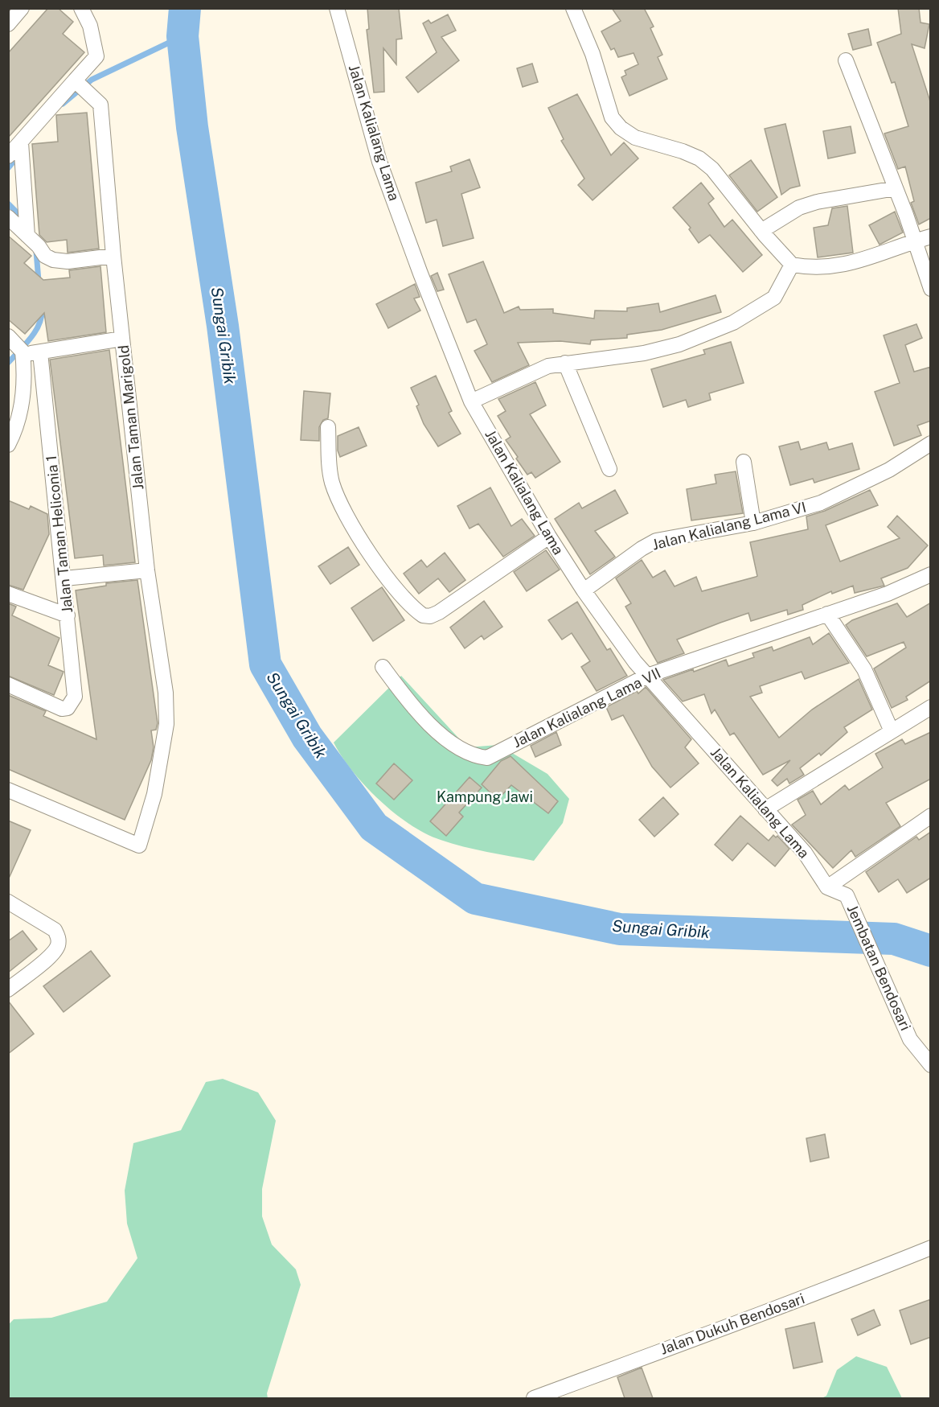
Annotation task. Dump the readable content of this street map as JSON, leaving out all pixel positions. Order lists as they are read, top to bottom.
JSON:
{
  "streets": {
    "street": [
      "Jalan Kalialang Lama",
      "Jalan Taman Marigold",
      "Jalan Kalialang Lama VI",
      "Jalan Taman Heliconia 1",
      "Jalan Kalialang Lama VII",
      "Jembatan Bendosari",
      "Jalan Dukuh Bendosari"
    ]
  },
  "crossings": [
    ["Jalan Kalialang Lama", "Jalan Kalialang Lama VI"],
    ["Jalan Kalialang Lama", "Jalan Kalialang Lama VII"],
    ["Jalan Kalialang Lama", "Jembatan Bendosari"]
  ],
  "water": ["Sungai Gribik"],
  "parks": ["Kampung Jawi"]
}
